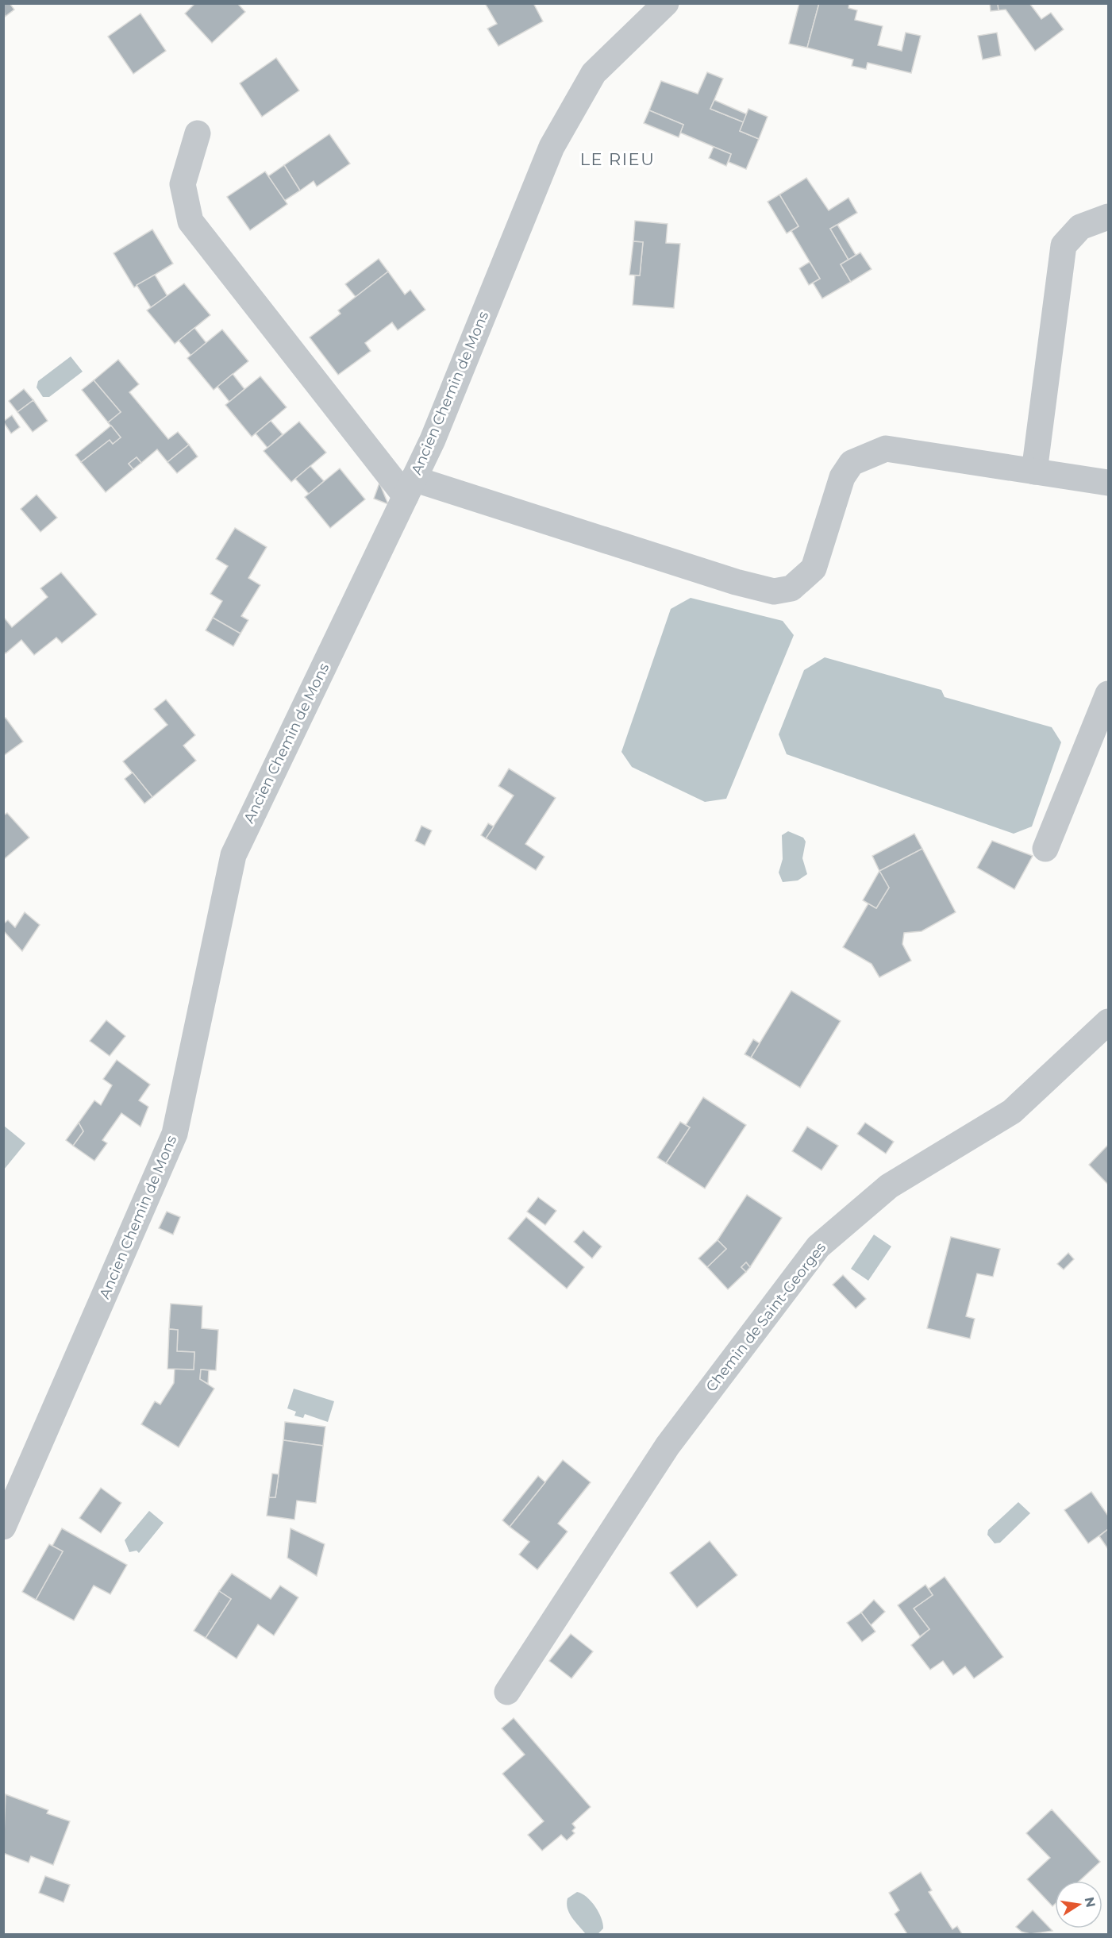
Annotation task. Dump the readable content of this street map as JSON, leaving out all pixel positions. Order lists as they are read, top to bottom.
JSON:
{
  "streets": {
    "street": ["Ancien Chemin de Mons", "Chemin de Saint-Georges"]
  },
  "districts": ["LE RIEU"],
  "north": "right"
}
